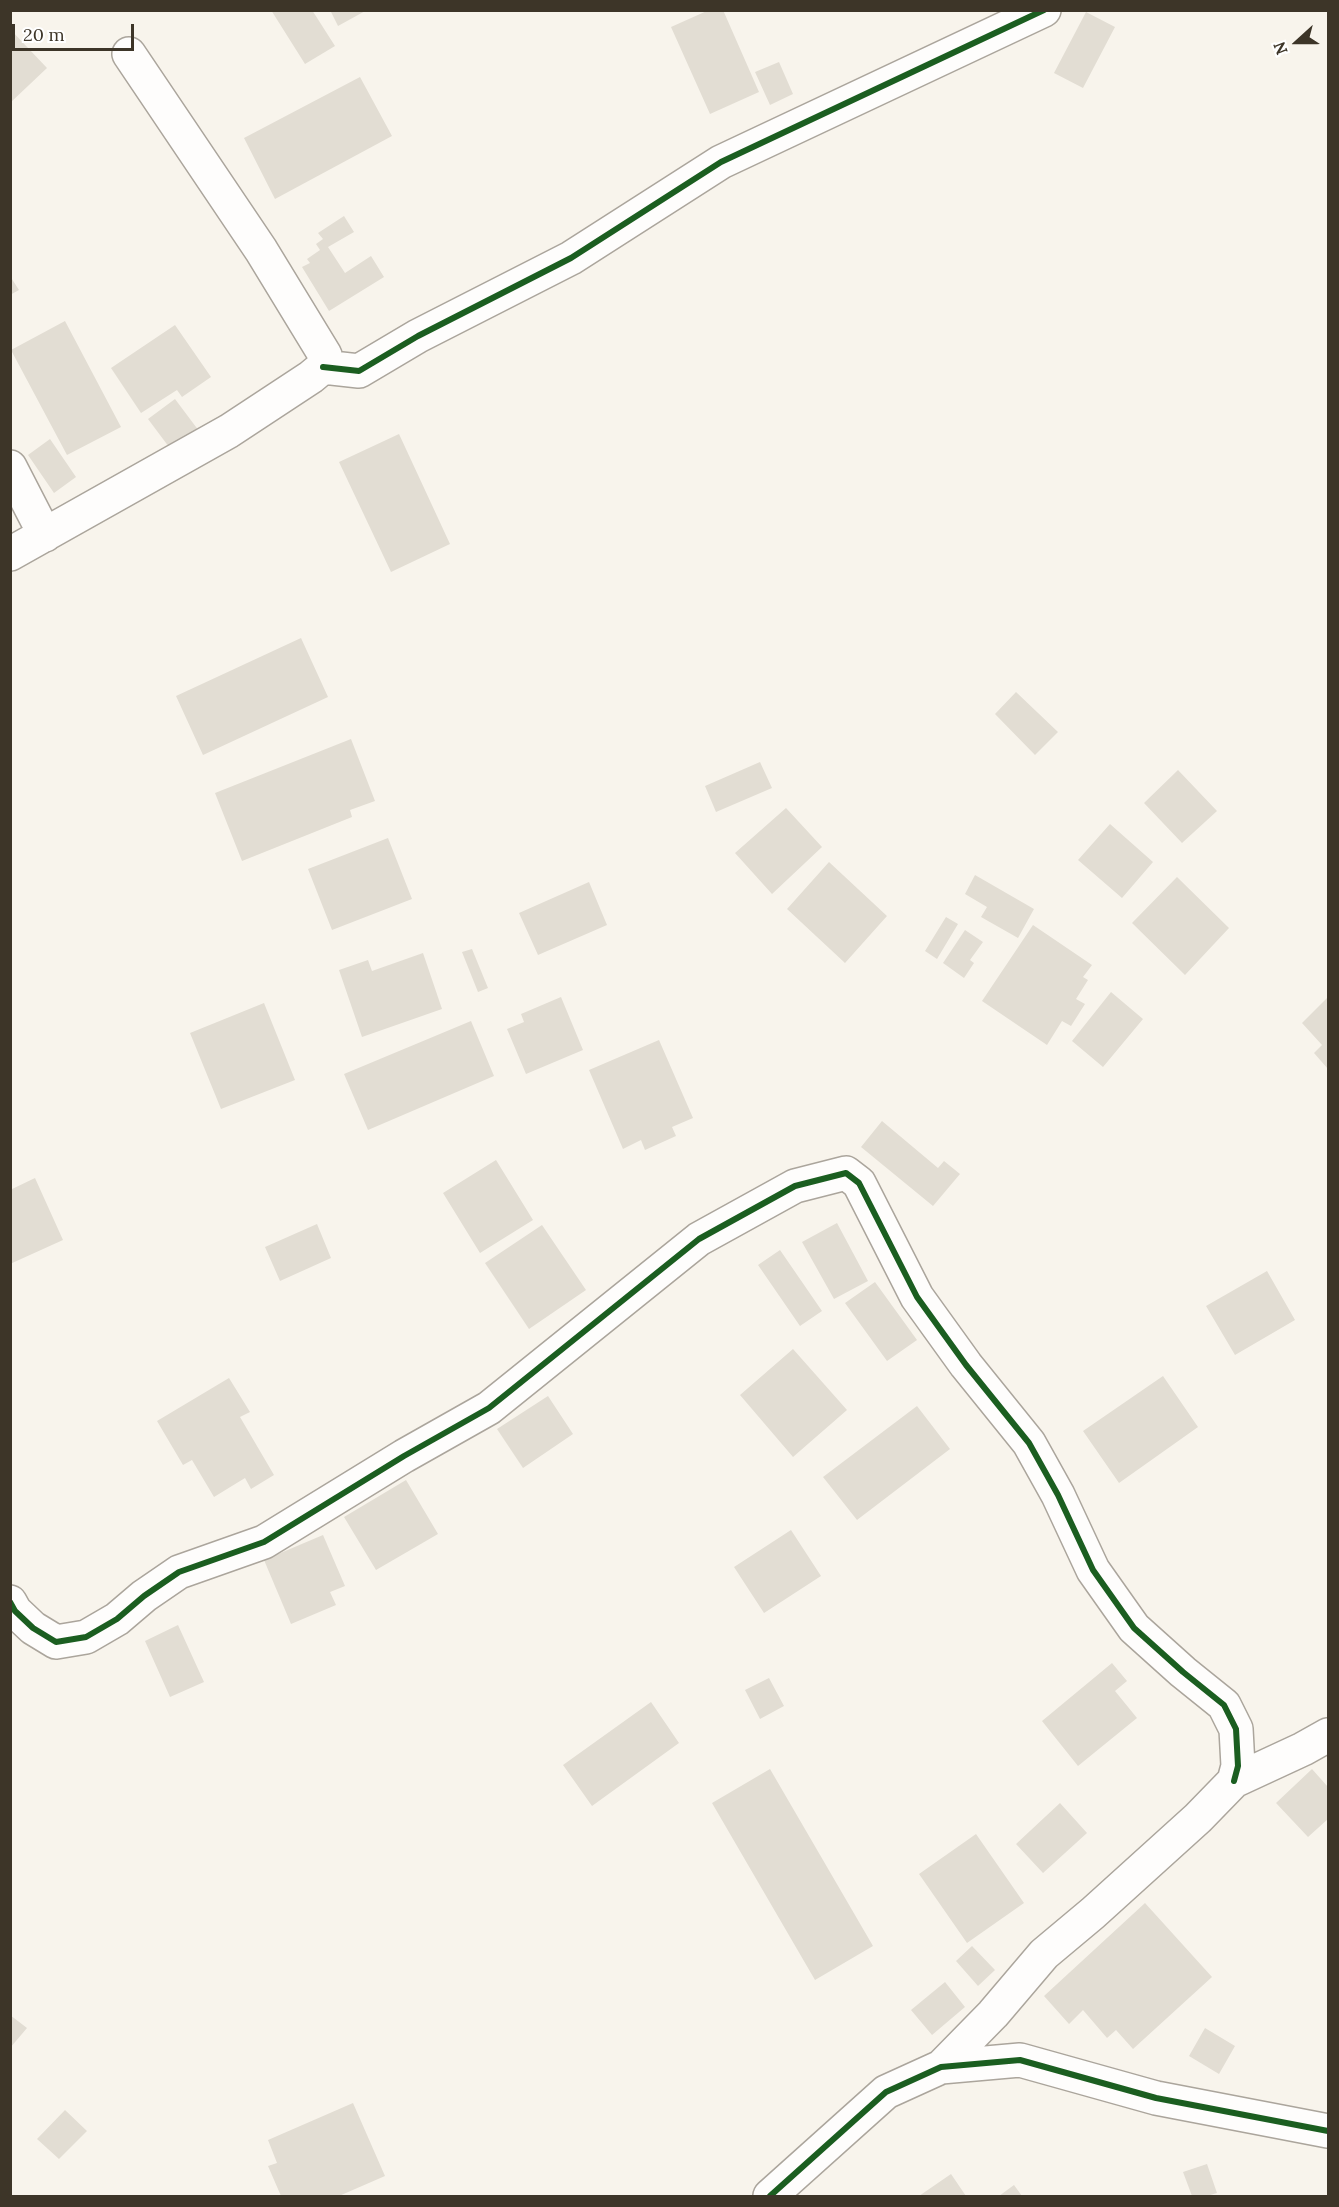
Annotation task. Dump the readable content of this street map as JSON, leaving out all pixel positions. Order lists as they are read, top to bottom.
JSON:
{
  "scale_bar": "20 m",
  "north": "left"
}
